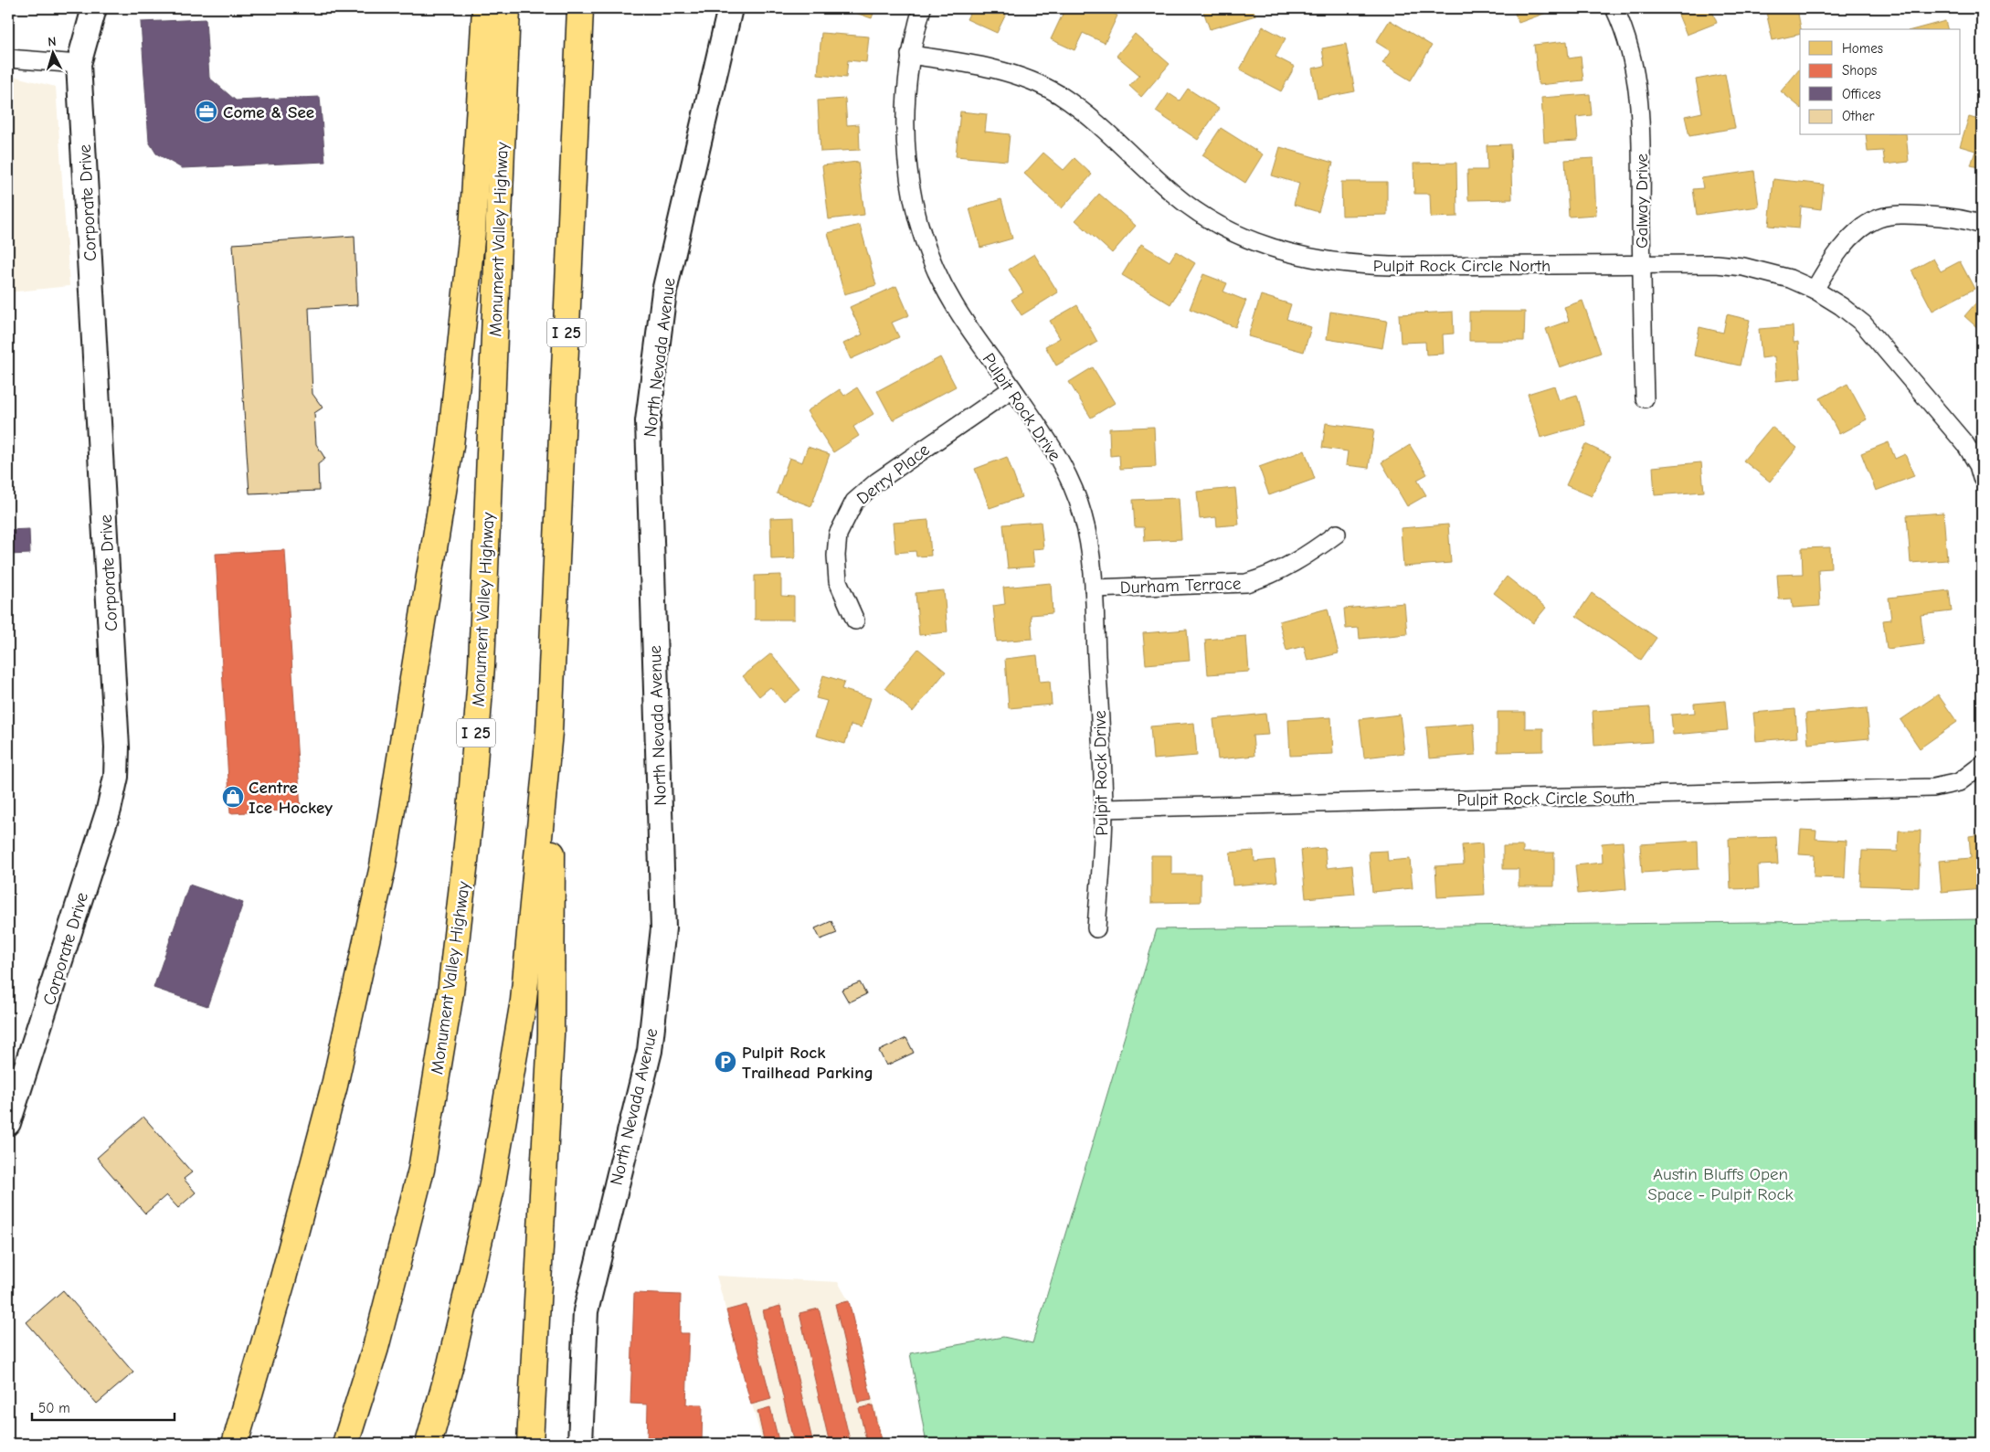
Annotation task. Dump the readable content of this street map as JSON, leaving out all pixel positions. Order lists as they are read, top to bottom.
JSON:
{
  "streets": {
    "highway": ["Monument Valley Highway", "I 25"],
    "main road": ["Corporate Drive", "North Nevada Avenue"],
    "street": [
      "Galway Drive",
      "Pulpit Rock Circle North",
      "Pulpit Rock Drive",
      "Derry Place",
      "Durham Terrace",
      "Pulpit Rock Circle South"
    ]
  },
  "crossings": [
    ["Galway Drive", "Pulpit Rock Circle North"],
    ["Pulpit Rock Circle North", "Pulpit Rock Drive"],
    ["Pulpit Rock Drive", "Derry Place"],
    ["Pulpit Rock Drive", "Durham Terrace"],
    ["Pulpit Rock Drive", "Pulpit Rock Circle South"]
  ],
  "parks": ["Austin Bluffs Open Space - Pulpit Rock"],
  "places": {
    "office": ["Come & See"],
    "shop": ["Centre Ice Hockey"],
    "parking": ["Pulpit Rock Trailhead Parking"]
  },
  "legend": [
    "Homes",
    "Shops",
    "Offices",
    "Other"
  ],
  "scale_bar": "50 m",
  "north": "top"
}
